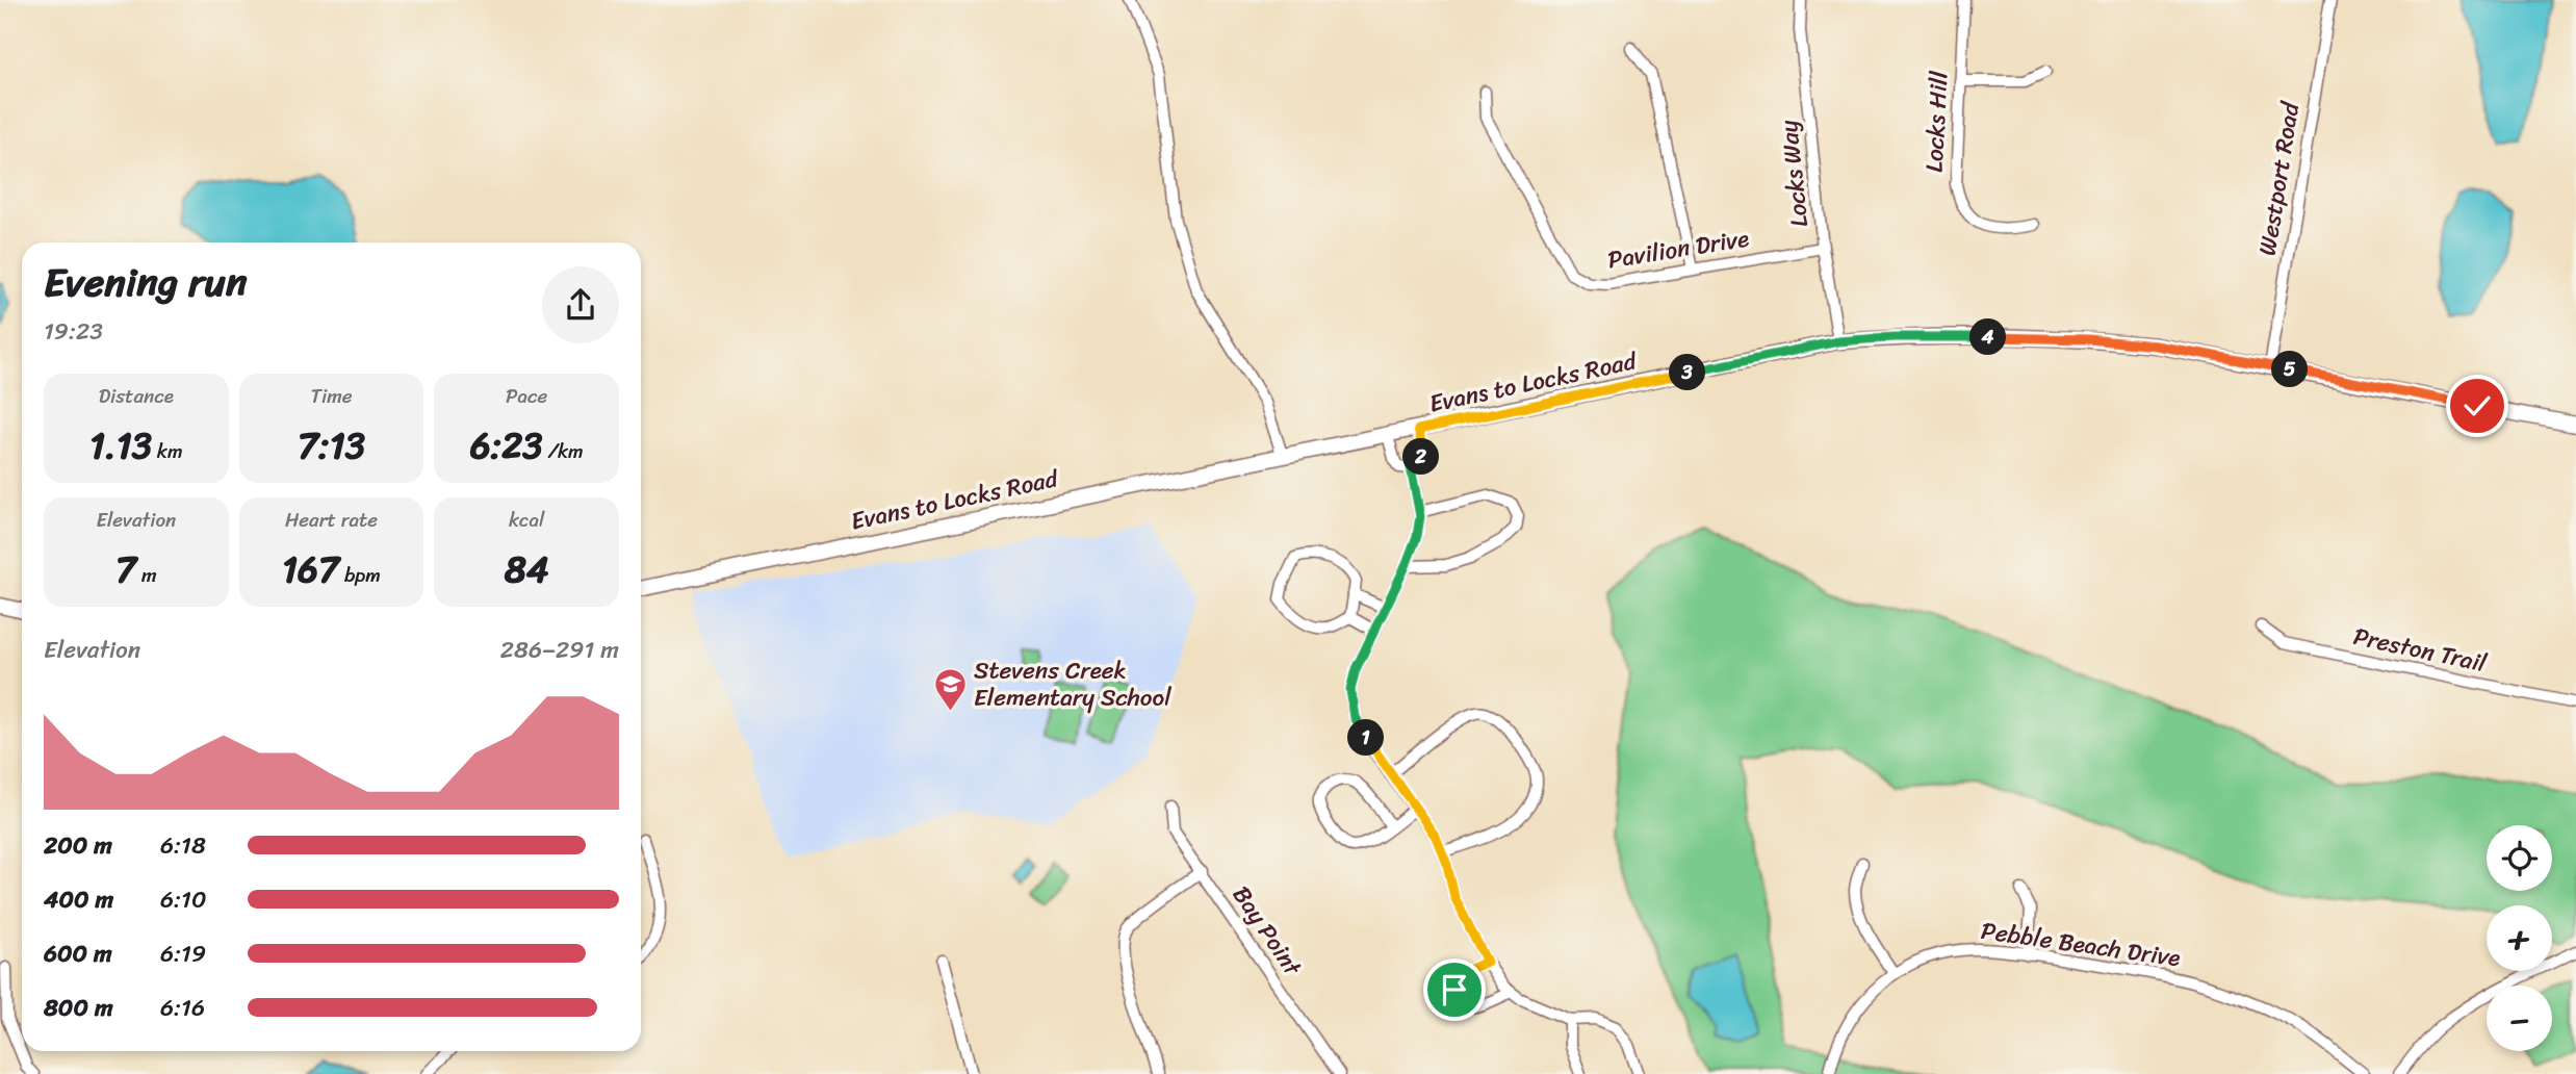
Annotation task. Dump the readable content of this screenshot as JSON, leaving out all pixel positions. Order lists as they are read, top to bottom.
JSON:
{
  "streets": {
    "street": [
      "Locks Hill",
      "Locks Way",
      "Westport Road",
      "Pavilion Drive",
      "Evans to Locks Road",
      "Preston Trail",
      "Bay Point",
      "Pebble Beach Drive"
    ]
  },
  "crossings": [
    ["Locks Way", "Pavilion Drive"],
    ["Locks Way", "Evans to Locks Road"],
    ["Westport Road", "Evans to Locks Road"]
  ],
  "places": {
    "school or university": ["Stevens Creek Elementary School"]
  },
  "page": {
    "heading": ["Evening run", "19:23"],
    "pins": [
      "4",
      "5",
      "3",
      "2",
      "1"
    ],
    "stats": [
      ["Distance", "1.13 km"],
      ["Time", "7:13"],
      ["Pace", "6:23 /km"],
      ["Elevation", "7 m"],
      ["Heart rate", "167 bpm"],
      ["kcal", "84"]
    ],
    "chart": ["Elevation", "286–291 m"],
    "list": [
      {
        "name": "200 m",
        "note": "6:18"
      },
      {
        "name": "400 m",
        "note": "6:10"
      },
      {
        "name": "600 m",
        "note": "6:19"
      },
      {
        "name": "800 m",
        "note": "6:16"
      }
    ],
    "map_buttons": ["+", "−"]
  }
}
